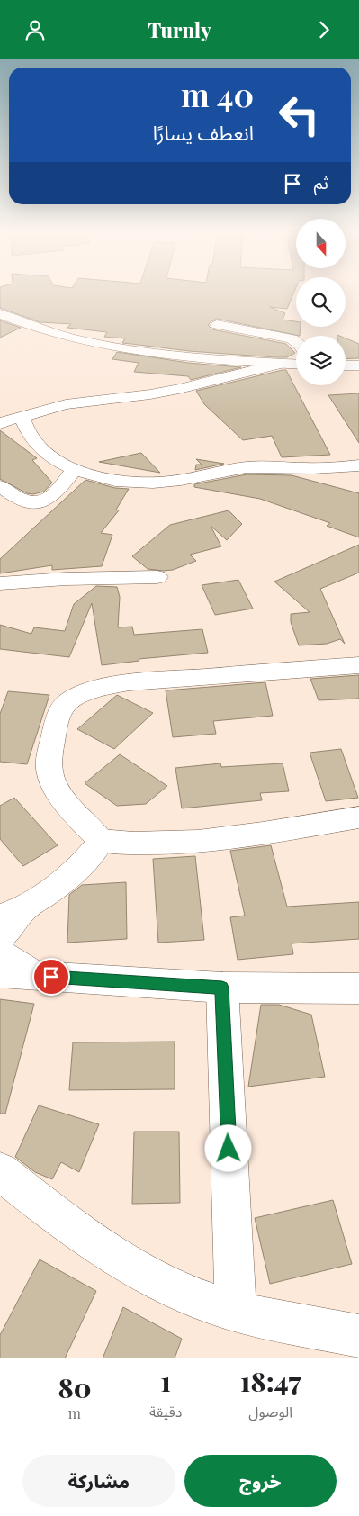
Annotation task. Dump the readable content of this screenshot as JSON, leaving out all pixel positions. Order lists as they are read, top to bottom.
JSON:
{
  "north": "bottom",
  "page": {
    "header": "Turnly",
    "turn": ["40 m", "انعطف يسارًا"],
    "then": "ثم",
    "eta": [
      "18:47",
      "الوصول",
      "1",
      "دقيقة",
      "80",
      "m"
    ],
    "buttons": ["خروج", "مشاركة"]
  }
}
